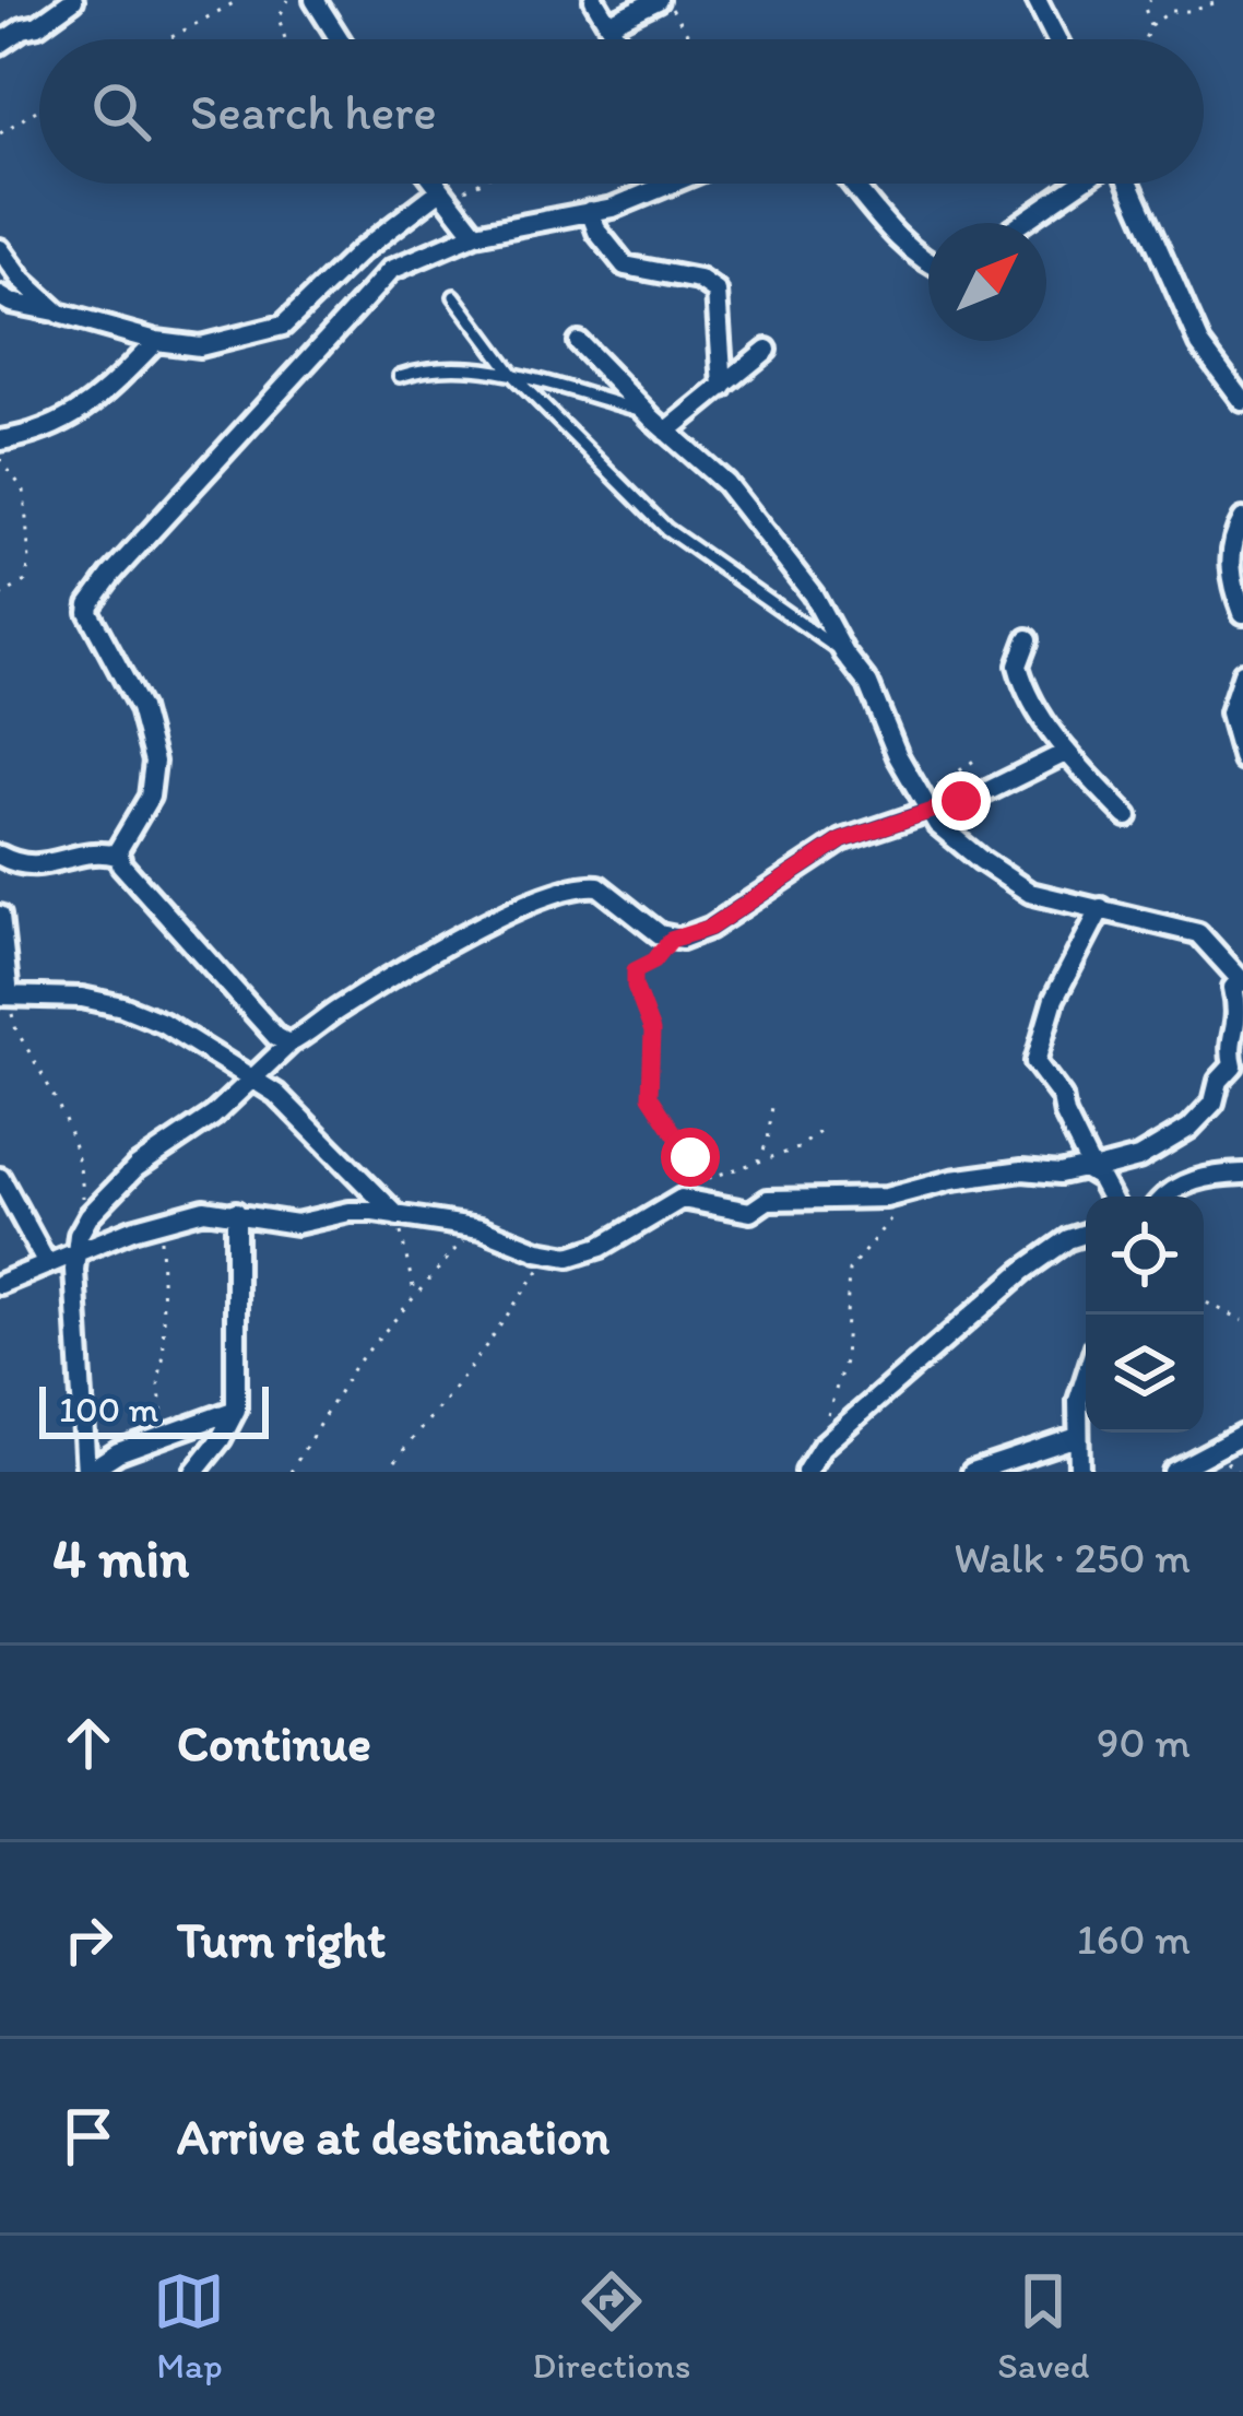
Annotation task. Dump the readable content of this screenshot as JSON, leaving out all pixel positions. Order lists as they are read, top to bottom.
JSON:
{
  "scale_bar": "100 m",
  "north": "top right",
  "page": {
    "search": "Search here",
    "scale": "100 m",
    "heading": ["4 min", "Walk · 250 m"],
    "list": [
      ["Continue", "90 m"],
      ["Turn right", "160 m"],
      "Arrive at destination"
    ],
    "nav": ["Map", "Directions", "Saved"]
  }
}
